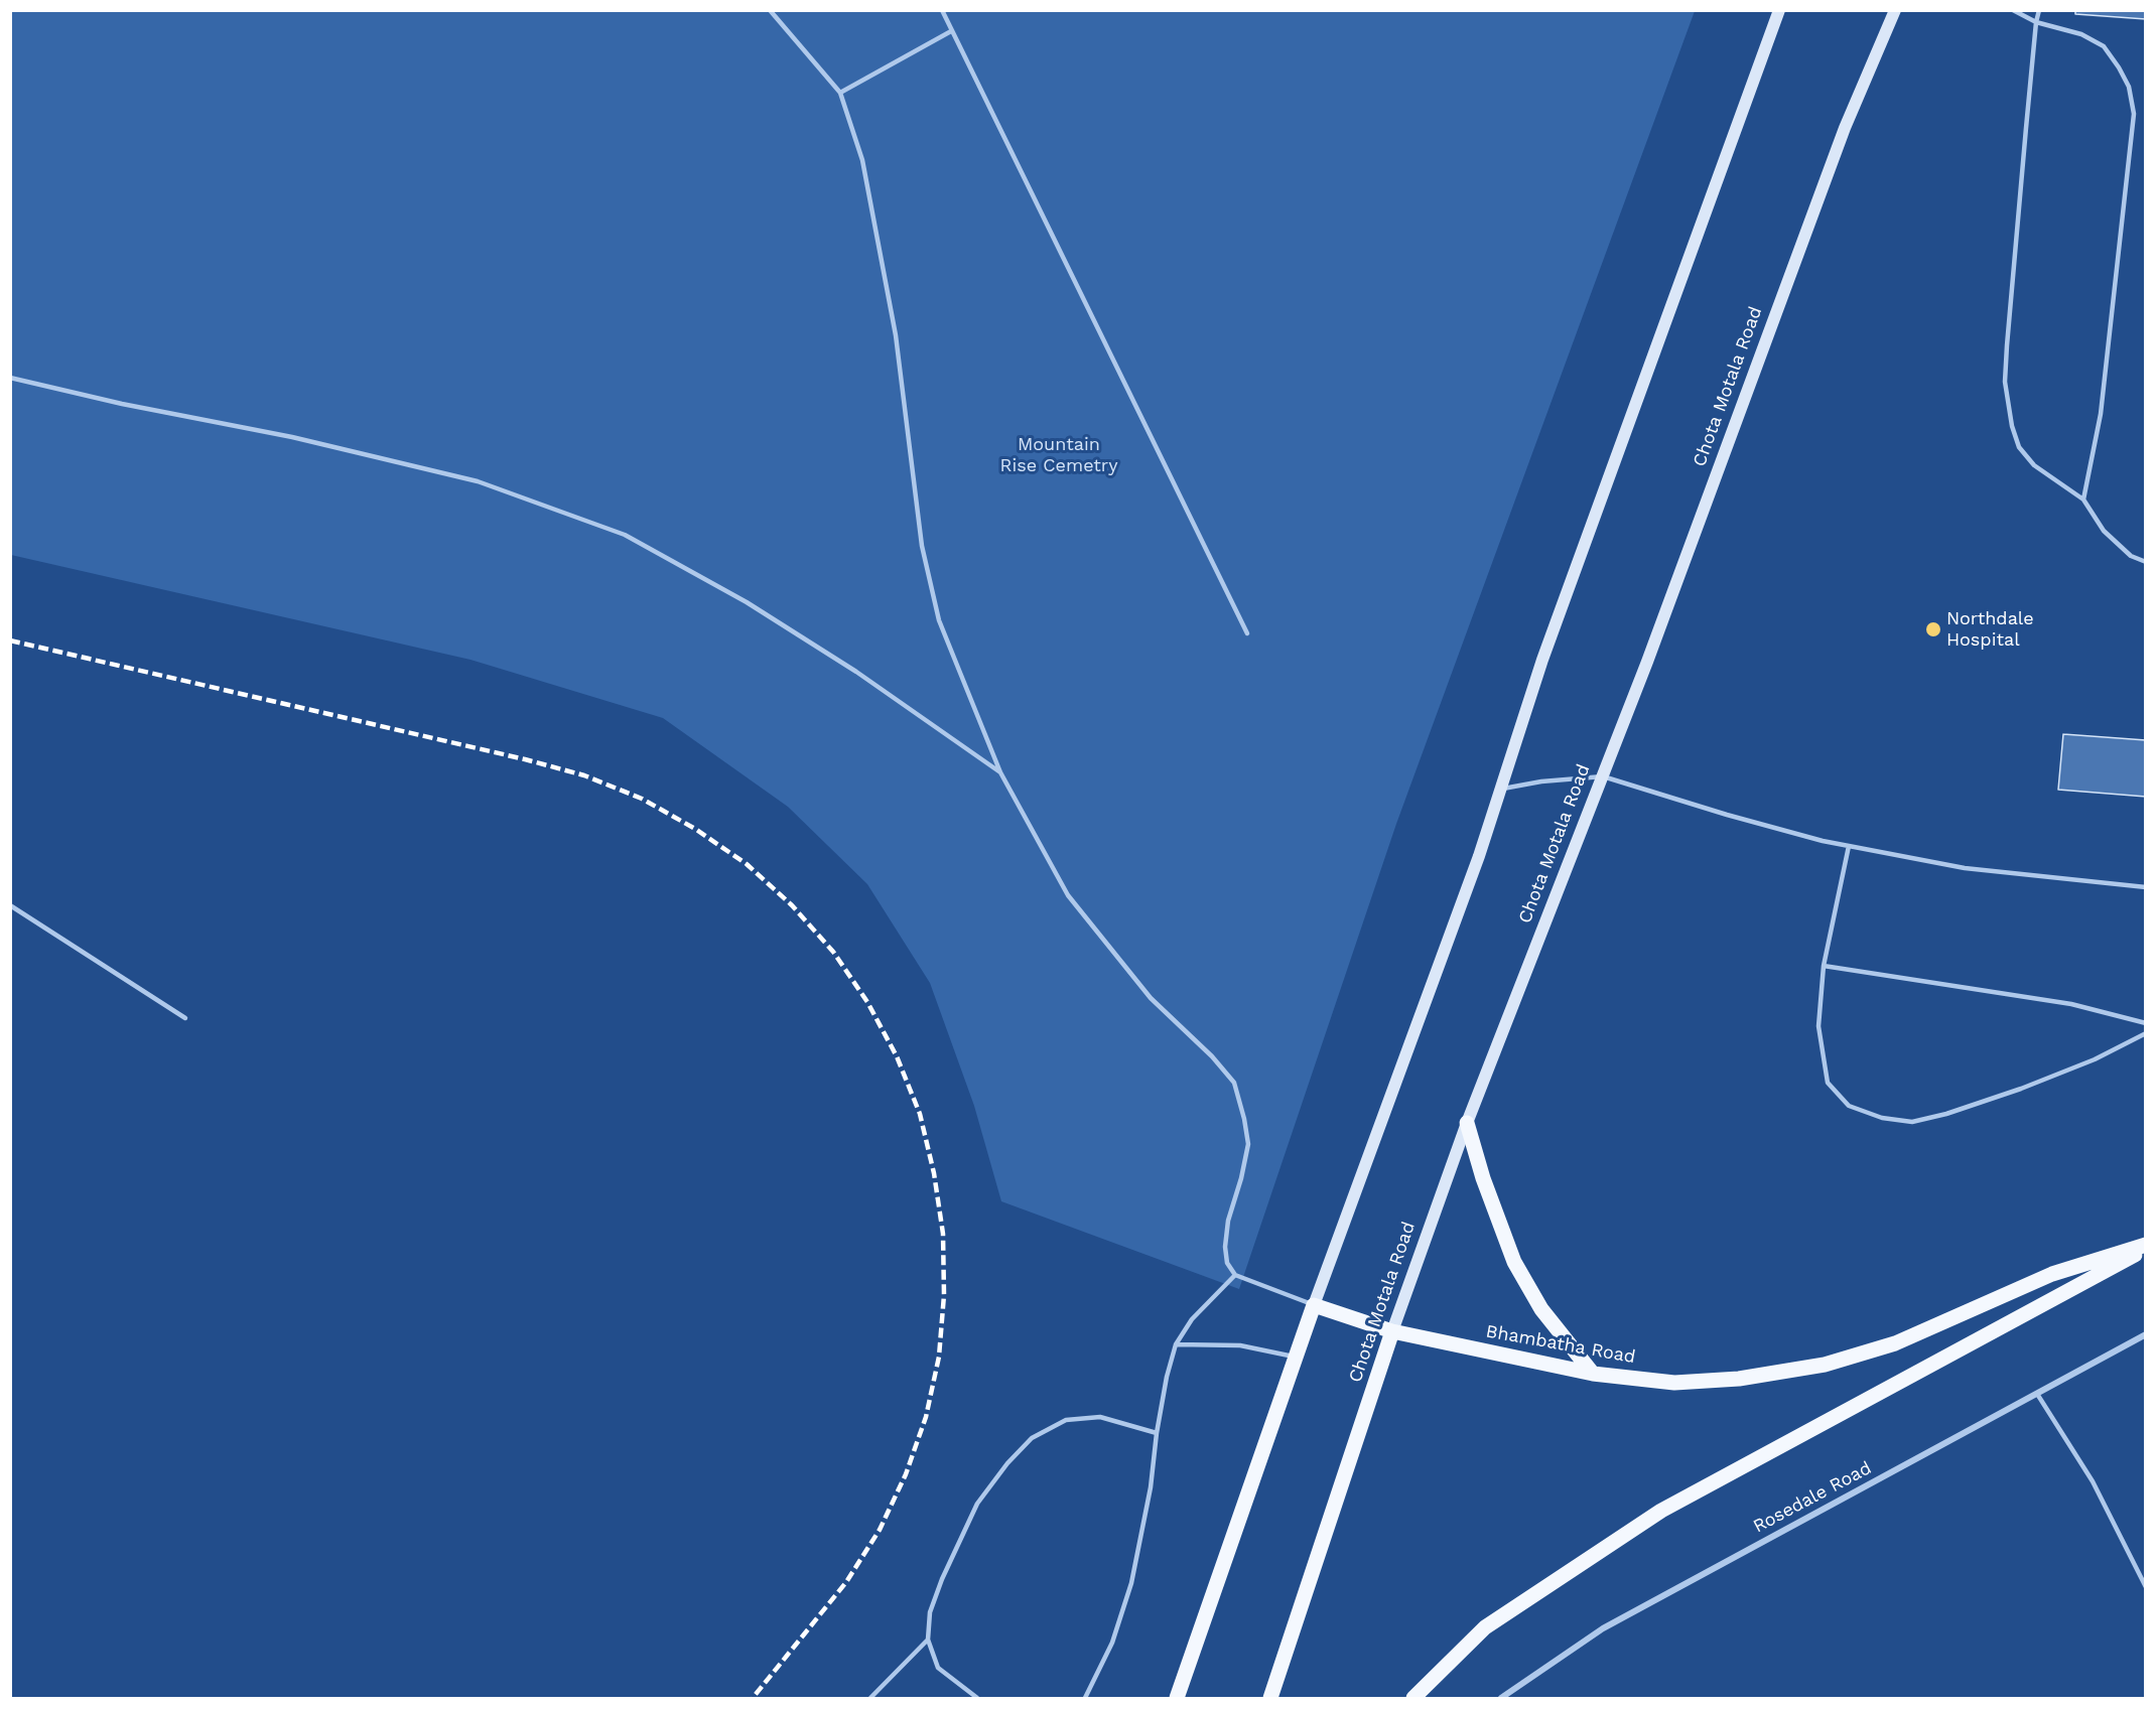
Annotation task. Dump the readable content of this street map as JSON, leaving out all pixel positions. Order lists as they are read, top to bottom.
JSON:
{
  "streets": {
    "main road": ["Chota Motala Road", "Bhambatha Road"],
    "street": ["Rosedale Road"]
  },
  "crossings": [
    ["Chota Motala Road", "Bhambatha Road"]
  ],
  "parks": ["Mountain Rise Cemetry"],
  "places": ["Northdale Hospital"]
}
